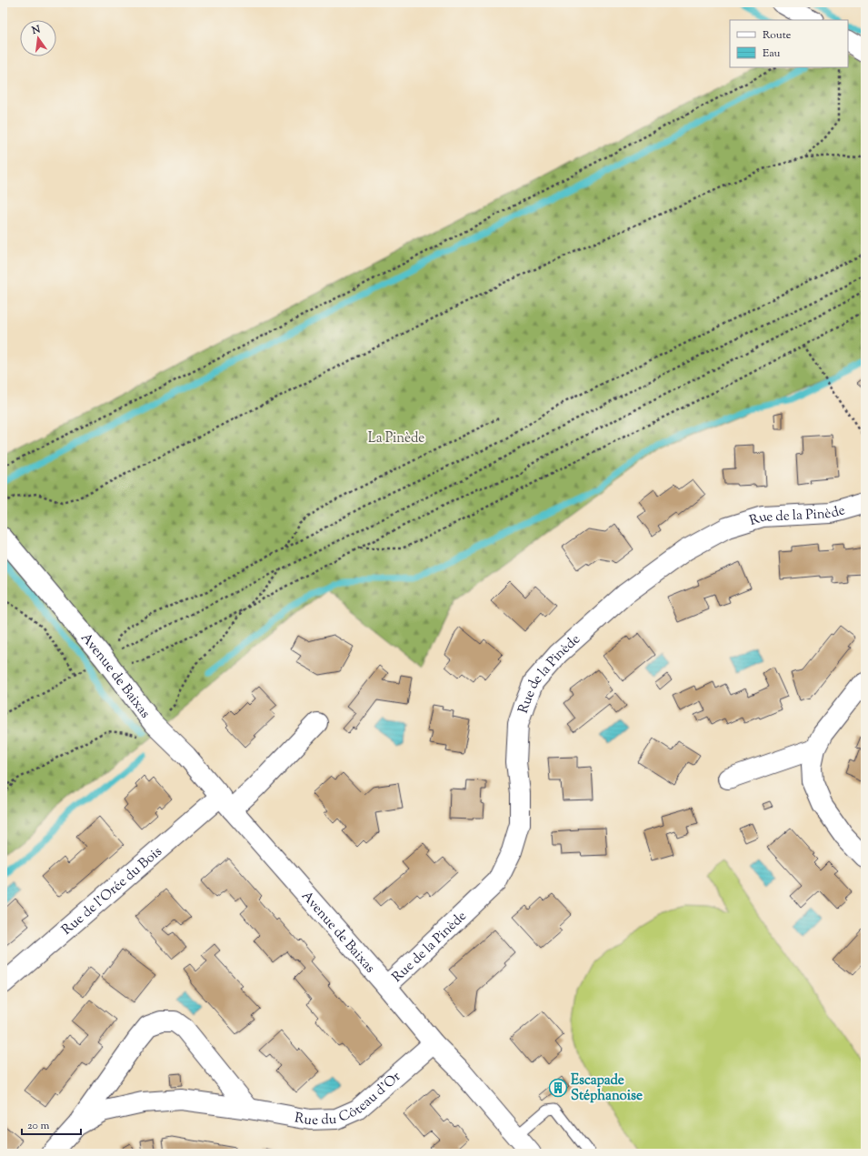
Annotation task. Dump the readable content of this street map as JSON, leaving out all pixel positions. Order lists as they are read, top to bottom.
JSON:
{
  "streets": {
    "street": [
      "Rue de la Pinède",
      "Avenue de Baixas",
      "Rue de l'Orée du Bois",
      "Rue du Côteau d'Or"
    ]
  },
  "crossings": [
    ["Rue de la Pinède", "Avenue de Baixas"],
    ["Avenue de Baixas", "Rue de l'Orée du Bois"],
    ["Avenue de Baixas", "Rue du Côteau d'Or"]
  ],
  "parks": ["La Pinède"],
  "places": {
    "building": ["Escapade Stéphanoise"]
  },
  "legend": ["Route", "Eau"],
  "scale_bar": "20 m",
  "north": "top"
}
